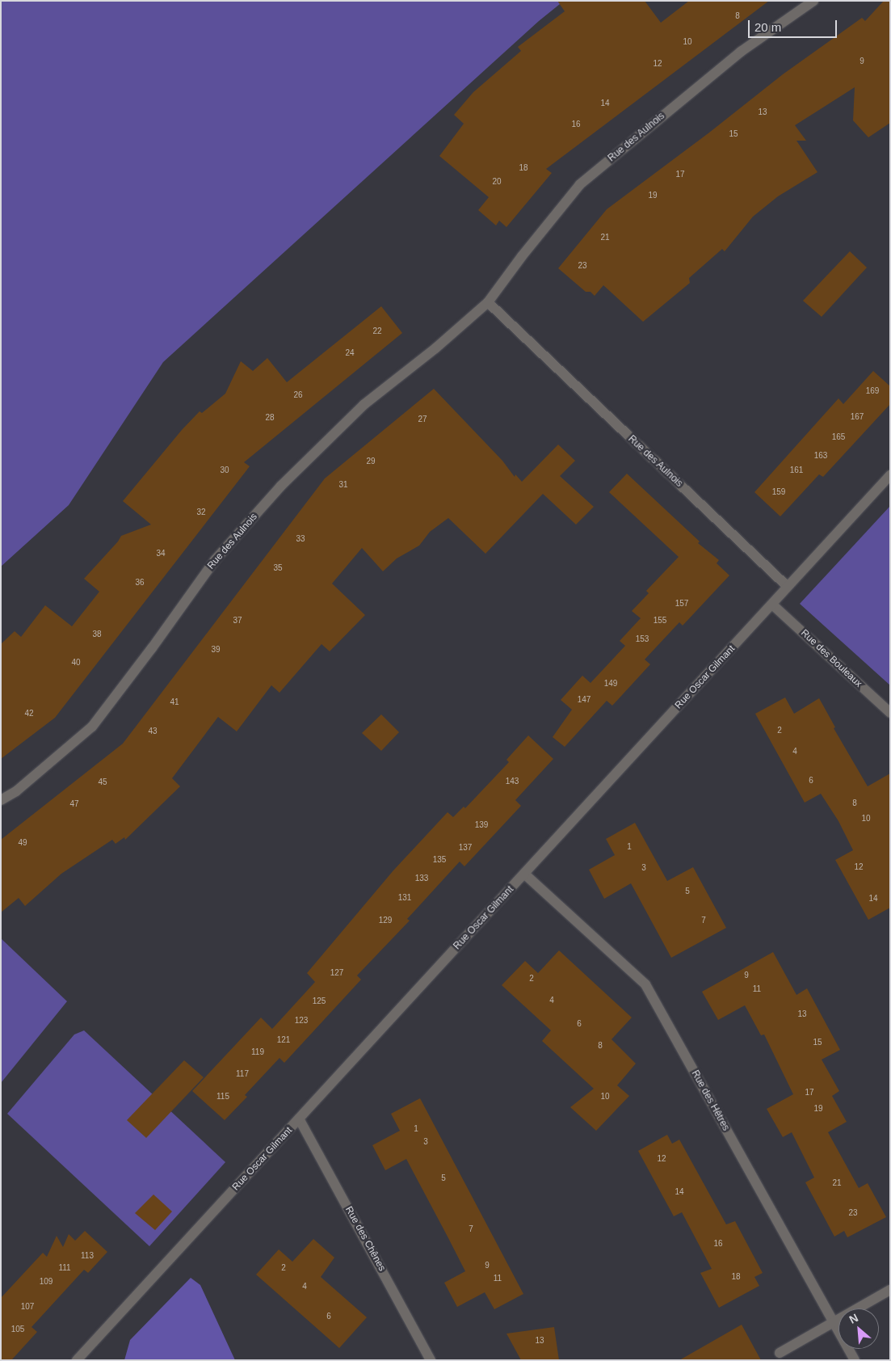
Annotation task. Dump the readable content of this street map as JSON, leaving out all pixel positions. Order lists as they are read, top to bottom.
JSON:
{
  "streets": {
    "street": [
      "Rue des Aulnois",
      "Rue des Bouleaux",
      "Rue Oscar Gilmant",
      "Rue des Hêtres",
      "Rue des Chênes"
    ]
  },
  "crossings": [
    ["Rue des Aulnois", "Rue Oscar Gilmant"],
    ["Rue des Bouleaux", "Rue Oscar Gilmant"],
    ["Rue Oscar Gilmant", "Rue des Hêtres"],
    ["Rue Oscar Gilmant", "Rue des Chênes"]
  ],
  "house_numbers": [
    "8",
    "10",
    "9",
    "12",
    "14",
    "13",
    "16",
    "15",
    "18",
    "17",
    "20",
    "19",
    "21",
    "23",
    "22",
    "24",
    "169",
    "26",
    "167",
    "28",
    "27",
    "165",
    "163",
    "29",
    "30",
    "161",
    "31",
    "159",
    "32",
    "33",
    "34",
    "35",
    "36",
    "157",
    "37",
    "155",
    "38",
    "153",
    "39",
    "40",
    "149",
    "147",
    "41",
    "42",
    "2",
    "43",
    "4",
    "6",
    "143",
    "45",
    "8",
    "47",
    "10",
    "139",
    "49",
    "1",
    "137",
    "135",
    "12",
    "3",
    "133",
    "5",
    "131",
    "14",
    "129",
    "7",
    "127",
    "9",
    "2",
    "11",
    "4",
    "125",
    "13",
    "123",
    "6",
    "121",
    "15",
    "8",
    "119",
    "117",
    "17",
    "115",
    "10",
    "19",
    "1",
    "3",
    "12",
    "5",
    "21",
    "14",
    "23",
    "7",
    "16",
    "113",
    "9",
    "111",
    "2",
    "18",
    "11",
    "109",
    "4",
    "107",
    "6",
    "105",
    "13"
  ],
  "scale_bar": "20 m",
  "north": "top left"
}
